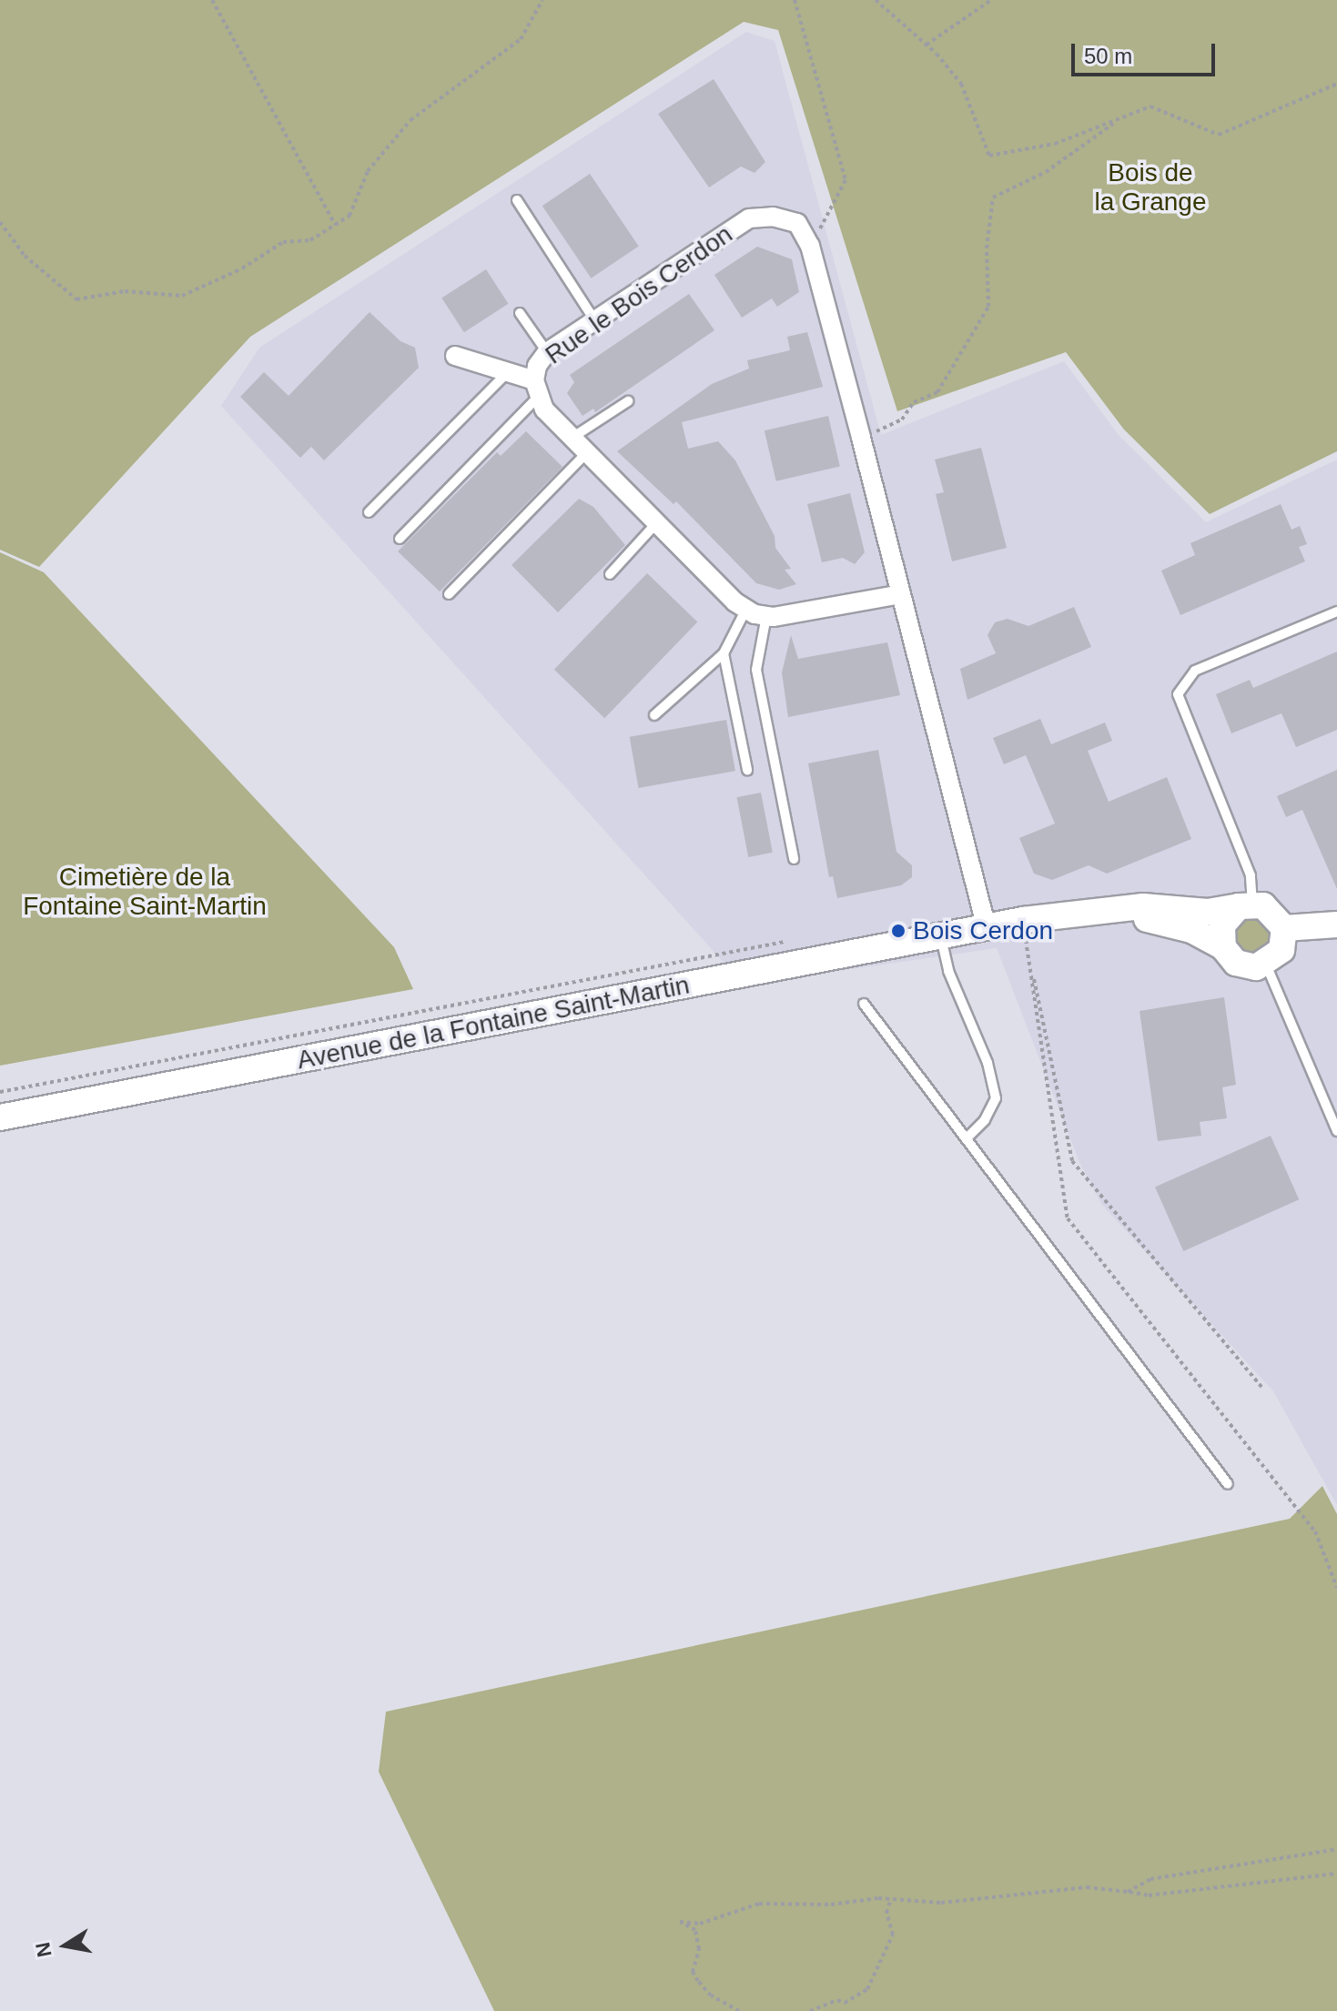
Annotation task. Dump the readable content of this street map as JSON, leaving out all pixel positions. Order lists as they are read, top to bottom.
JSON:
{
  "streets": {
    "main road": ["Avenue de la Fontaine Saint-Martin"],
    "street": ["Rue le Bois Cerdon"]
  },
  "crossings": [
    ["Rue le Bois Cerdon", "Avenue de la Fontaine Saint-Martin"]
  ],
  "parks": ["Bois de la Grange", "Cimetière de la Fontaine Saint-Martin"],
  "places": ["Bois Cerdon"],
  "scale_bar": "50 m",
  "north": "left"
}
